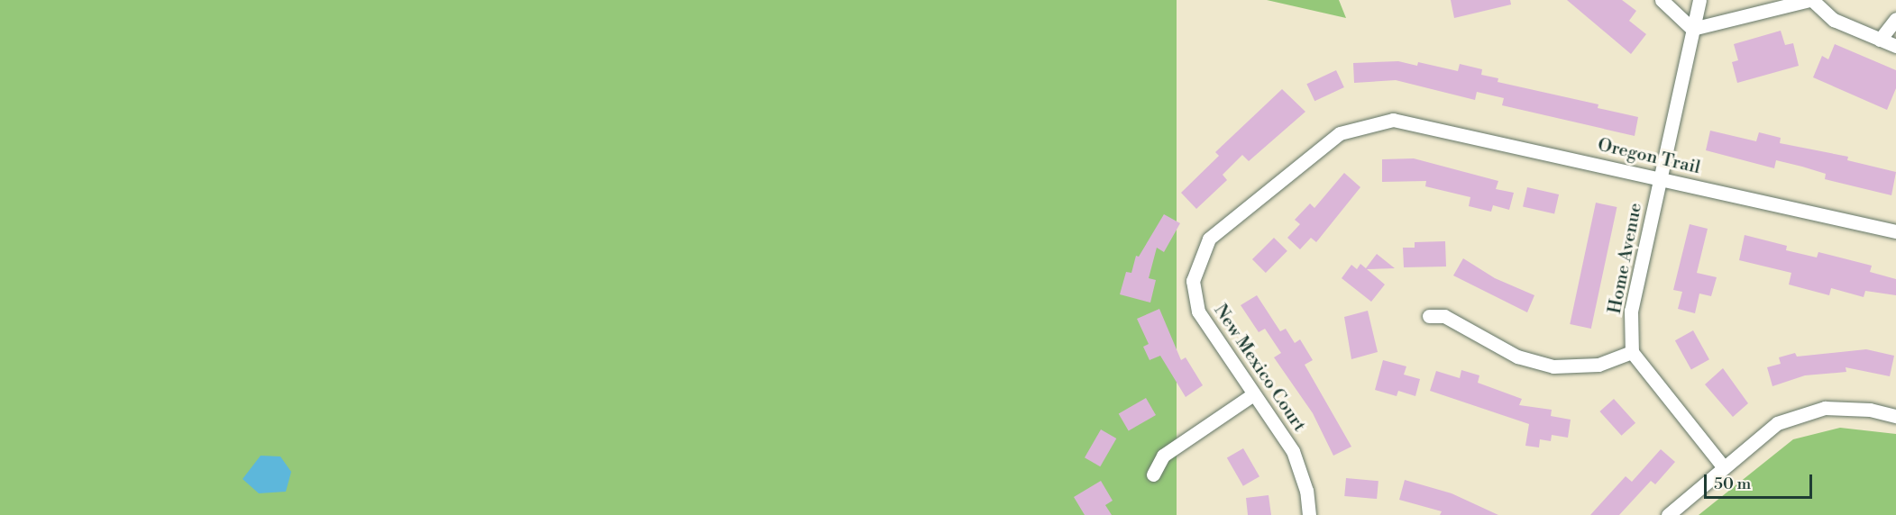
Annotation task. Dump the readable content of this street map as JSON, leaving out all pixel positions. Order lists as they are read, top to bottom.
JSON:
{
  "streets": {
    "street": ["Oregon Trail", "Home Avenue", "New Mexico Court"]
  },
  "crossings": [
    ["Oregon Trail", "Home Avenue"],
    ["Oregon Trail", "New Mexico Court"]
  ],
  "scale_bar": "50 m"
}
